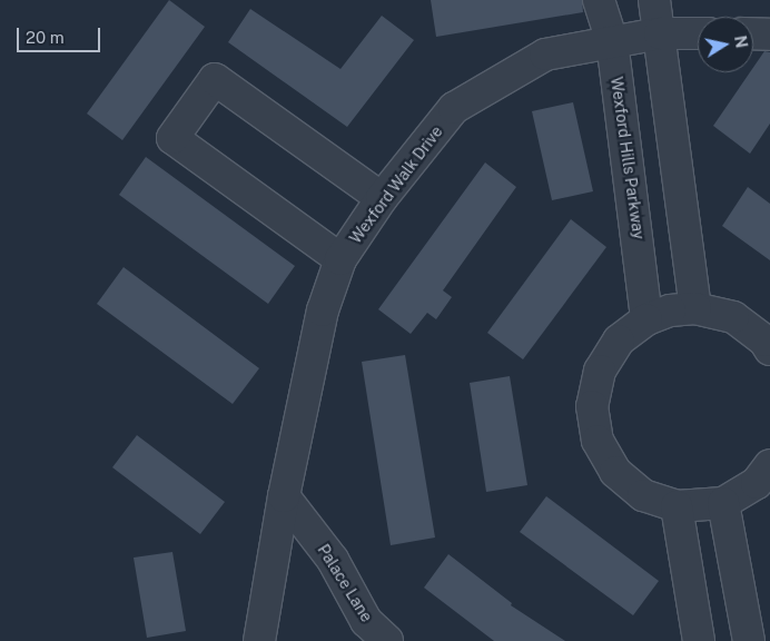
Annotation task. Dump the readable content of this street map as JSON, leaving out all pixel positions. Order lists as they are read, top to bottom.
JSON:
{
  "streets": {
    "street": ["Wexford Hills Parkway", "Wexford Walk Drive", "Palace Lane"]
  },
  "crossings": [
    ["Wexford Hills Parkway", "Wexford Walk Drive"],
    ["Wexford Walk Drive", "Palace Lane"]
  ],
  "scale_bar": "20 m",
  "north": "right"
}
